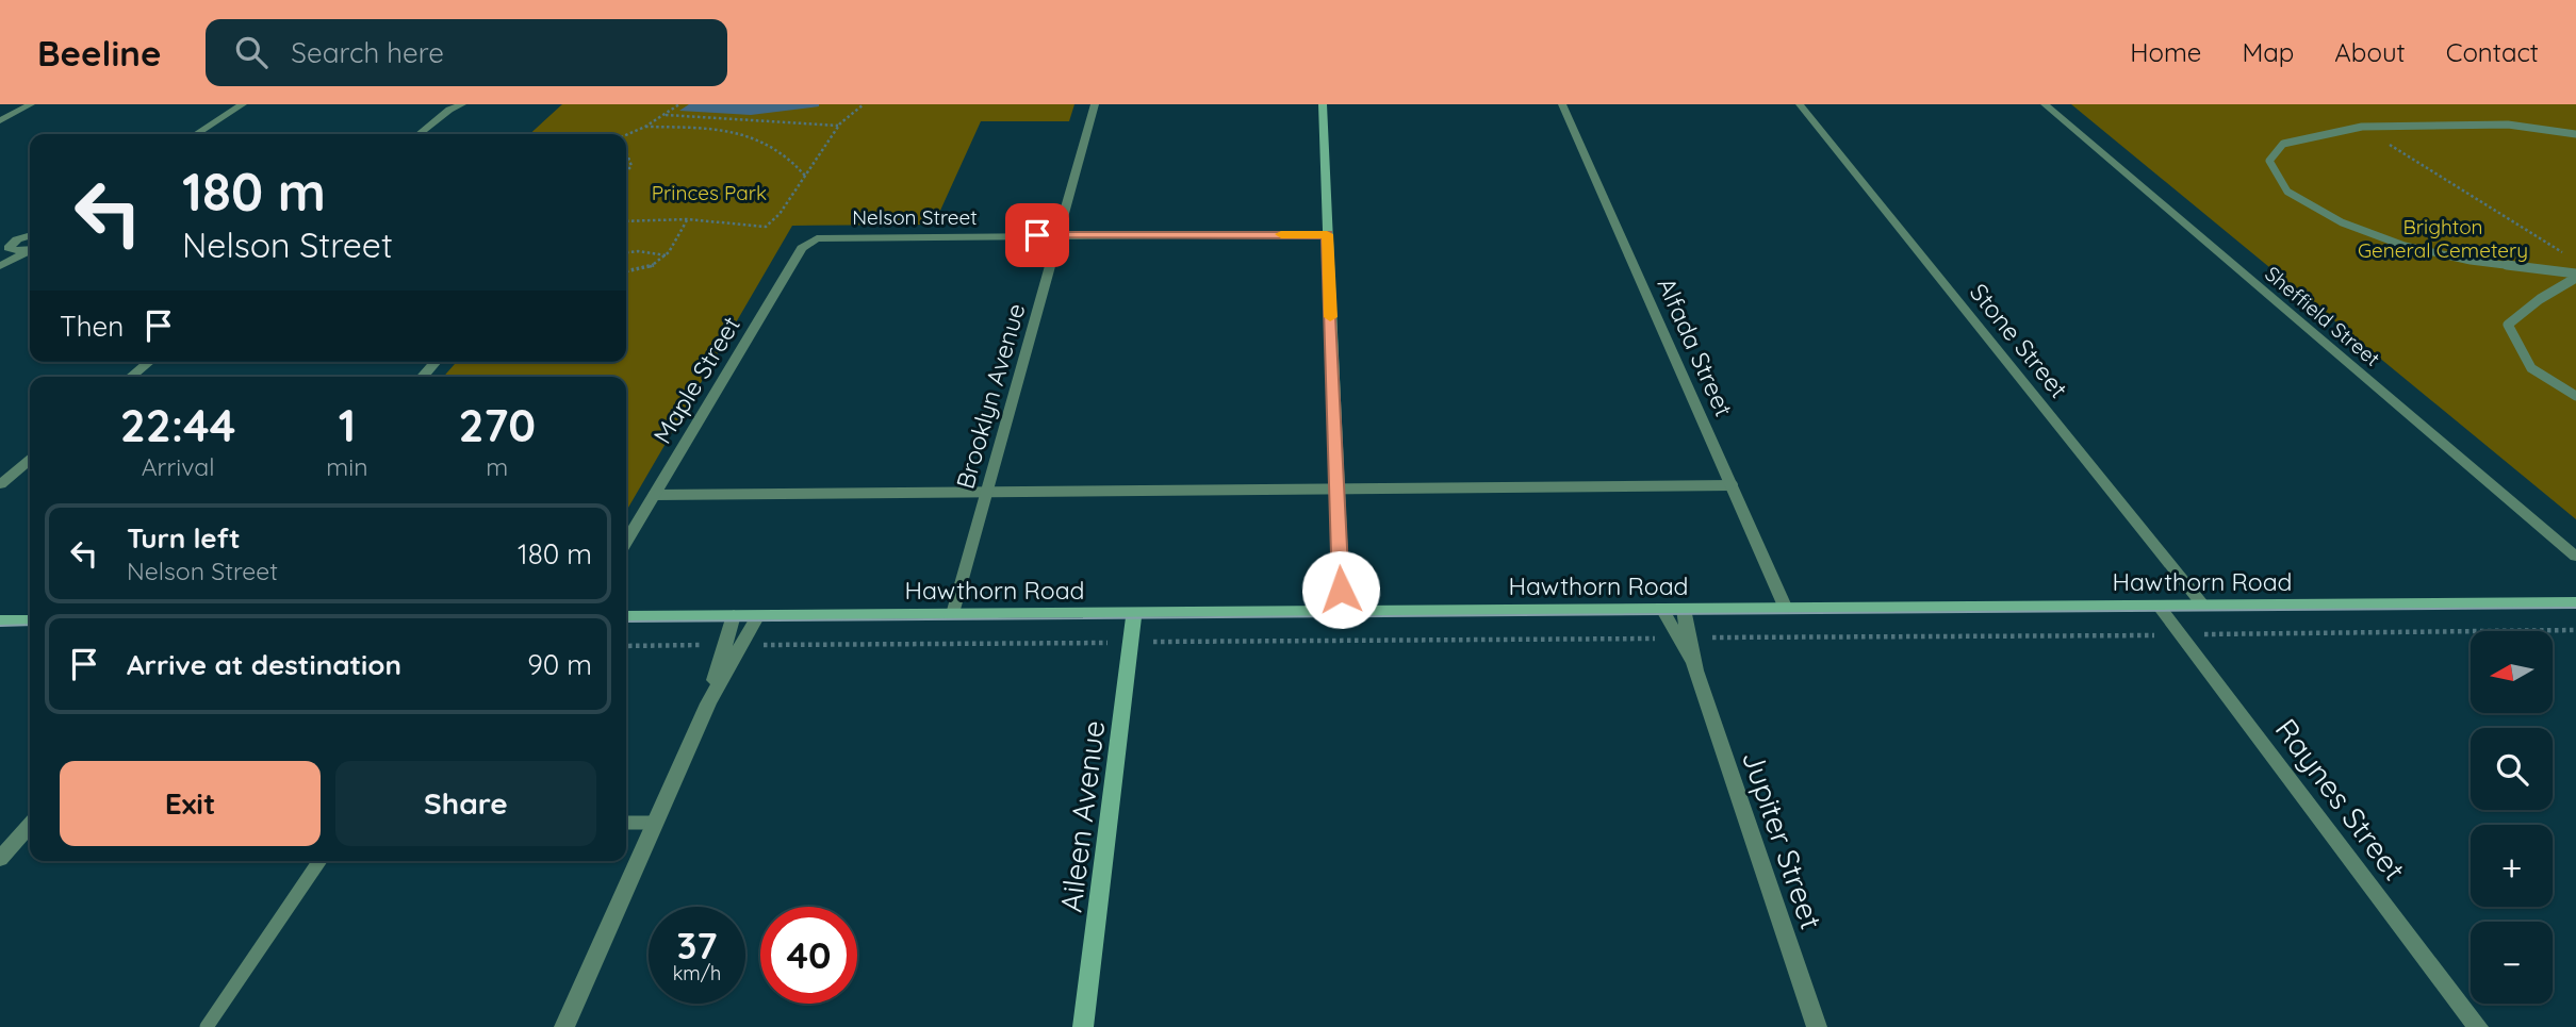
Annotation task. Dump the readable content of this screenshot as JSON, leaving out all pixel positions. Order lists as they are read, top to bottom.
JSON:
{
  "streets": {
    "main road": ["Hawthorn Road", "Aileen Avenue"],
    "street": [
      "Nelson Street",
      "Sheffield Street",
      "Stone Street",
      "Alfada Street",
      "Maple Street",
      "Brooklyn Avenue",
      "Raynes Street",
      "Jupiter Street"
    ]
  },
  "crossings": [
    ["Nelson Street", "Maple Street"],
    ["Nelson Street", "Brooklyn Avenue"],
    ["Stone Street", "Hawthorn Road"],
    ["Alfada Street", "Hawthorn Road"],
    ["Brooklyn Avenue", "Hawthorn Road"],
    ["Hawthorn Road", "Raynes Street"],
    ["Hawthorn Road", "Aileen Avenue"],
    ["Hawthorn Road", "Jupiter Street"]
  ],
  "parks": ["Princes Park", "Brighton General Cemetery"],
  "north": "left",
  "page": {
    "header": "Beeline",
    "search": "Search here",
    "nav": [
      "Home",
      "Map",
      "About",
      "Contact"
    ],
    "turn": ["180 m", "Nelson Street"],
    "then": "Then",
    "eta": [
      "22:44",
      "Arrival",
      "1",
      "min",
      "270",
      "m"
    ],
    "list": [
      {
        "name": "Turn left",
        "note": "Nelson Street",
        "value": "180 m"
      },
      {
        "name": "Arrive at destination",
        "value": "90 m"
      }
    ],
    "map_buttons": ["+", "−"],
    "buttons": ["Exit", "Share"],
    "speed": "37 km/h",
    "limit": "40"
  }
}
